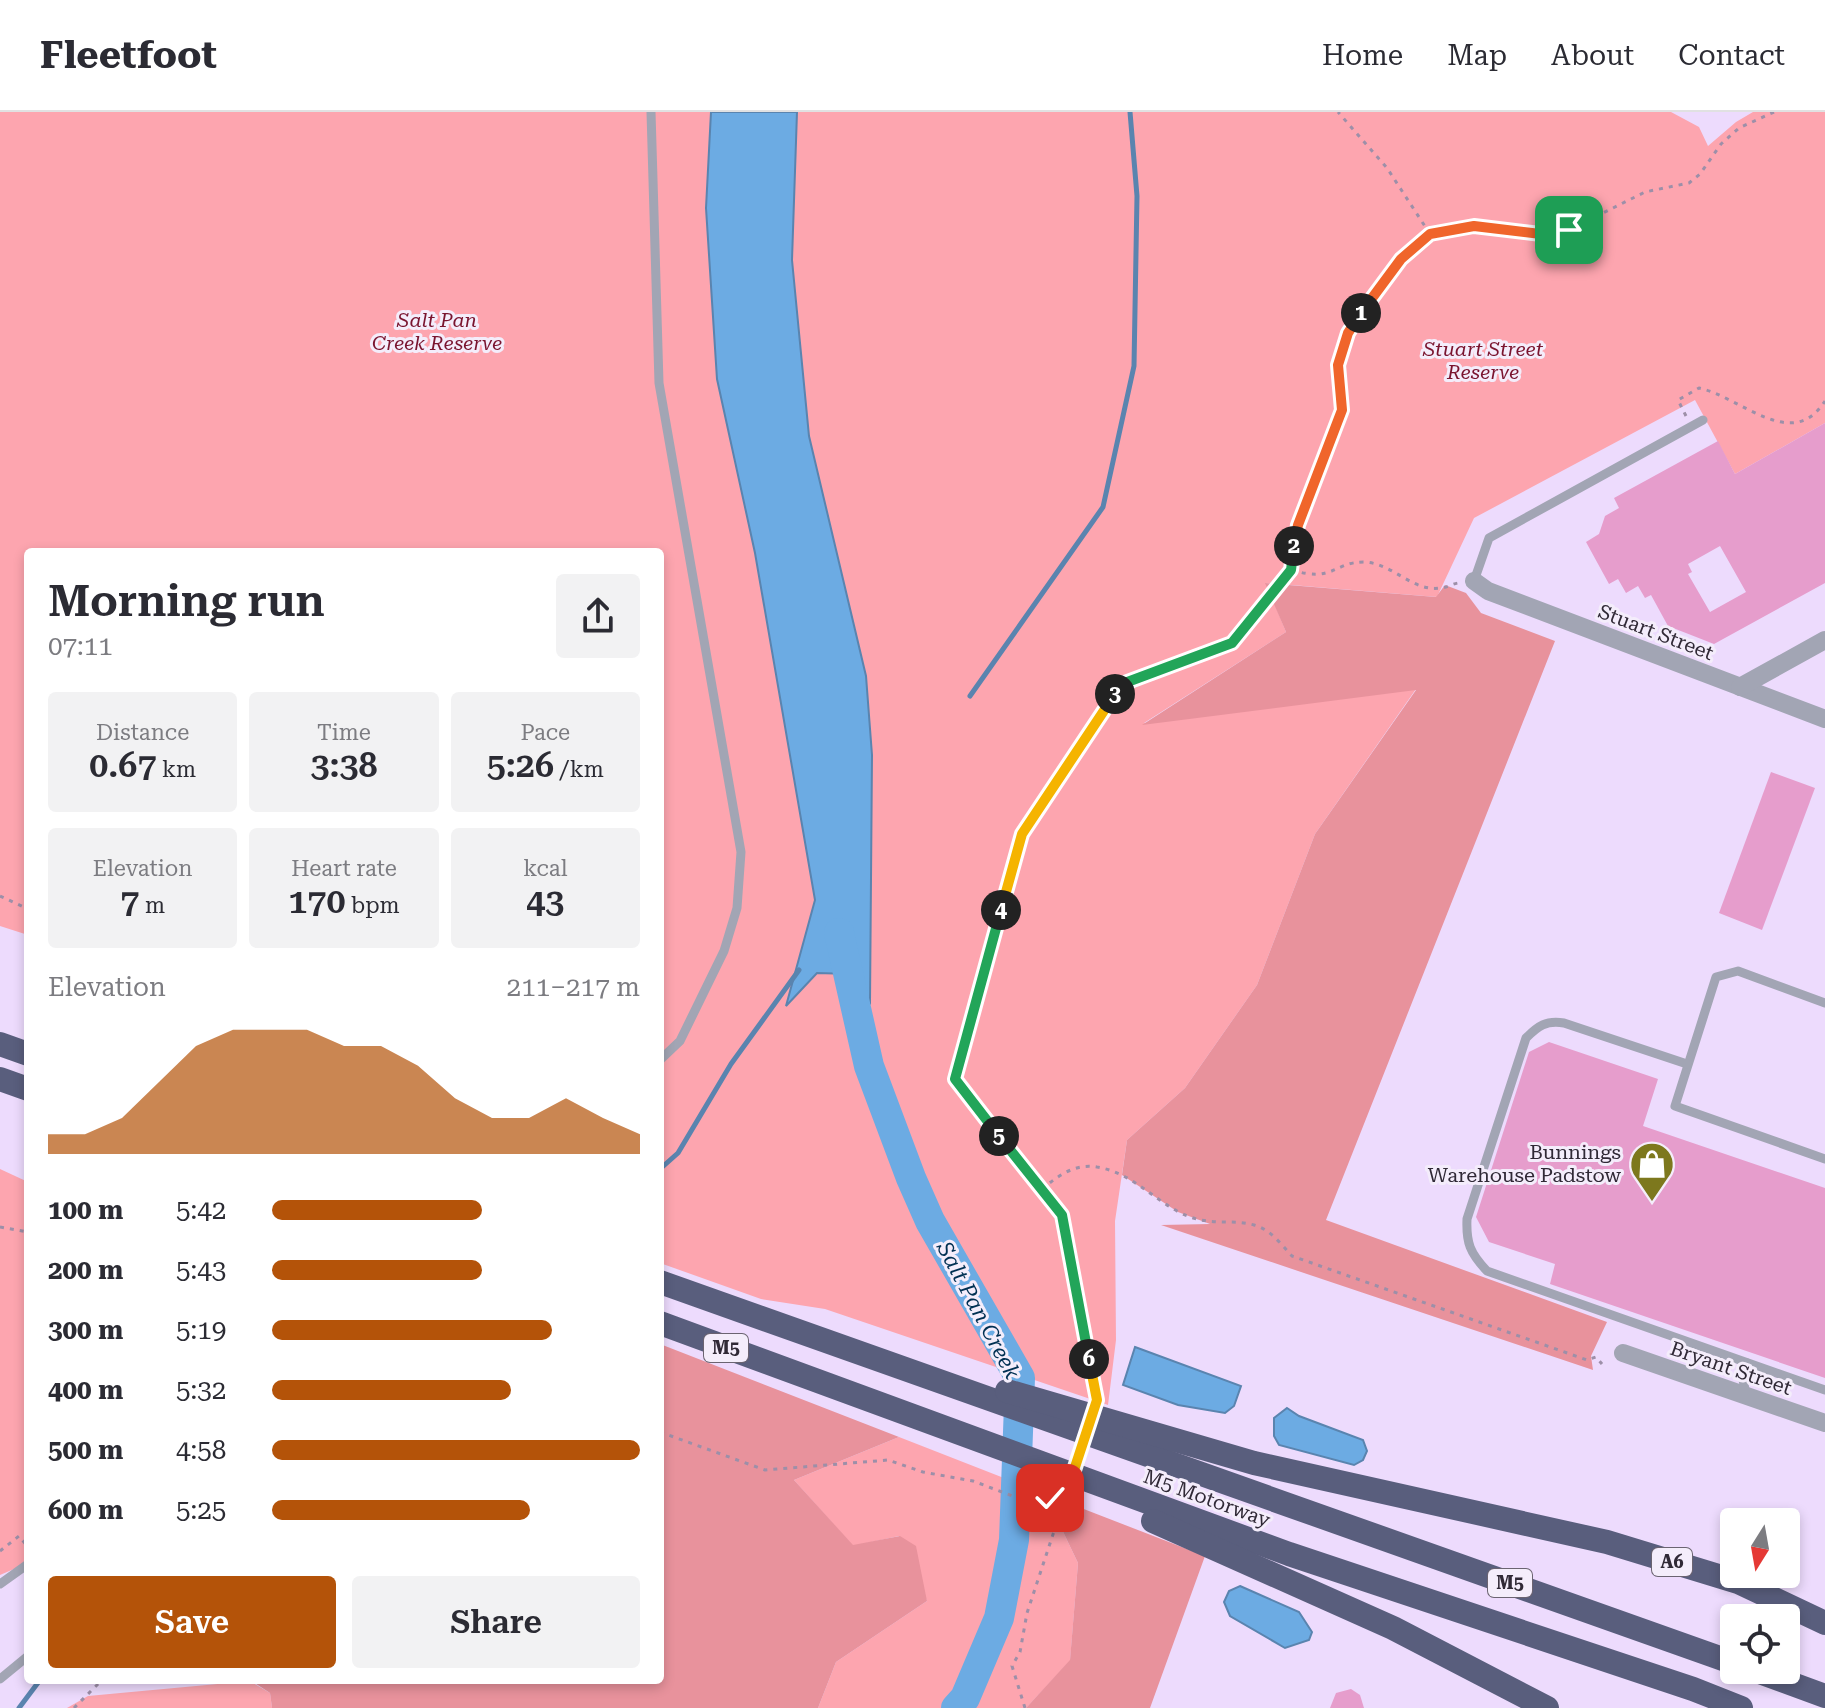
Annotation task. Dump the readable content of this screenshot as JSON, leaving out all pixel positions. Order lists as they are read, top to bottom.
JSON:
{
  "streets": {
    "highway": ["M5", "M5 Motorway", "A6"],
    "street": ["Stuart Street", "Bryant Street"]
  },
  "crossings": [
    ["M5", "M5 Motorway"],
    ["M5", "A6"],
    ["M5 Motorway", "A6"]
  ],
  "water": ["Salt Pan Creek"],
  "parks": ["Salt Pan Creek Reserve", "Stuart Street Reserve"],
  "places": {
    "shop": ["Bunnings Warehouse Padstow"]
  },
  "north": "bottom",
  "page": {
    "header": "Fleetfoot",
    "nav": [
      "Home",
      "Map",
      "About",
      "Contact"
    ],
    "pins": [
      "1",
      "2",
      "3",
      "4",
      "5",
      "6"
    ],
    "heading": ["Morning run", "07:11"],
    "stats": [
      ["Distance", "0.67 km"],
      ["Time", "3:38"],
      ["Pace", "5:26 /km"],
      ["Elevation", "7 m"],
      ["Heart rate", "170 bpm"],
      ["kcal", "43"]
    ],
    "chart": ["Elevation", "211–217 m"],
    "list": [
      {
        "name": "100 m",
        "note": "5:42"
      },
      {
        "name": "200 m",
        "note": "5:43"
      },
      {
        "name": "300 m",
        "note": "5:19"
      },
      {
        "name": "400 m",
        "note": "5:32"
      },
      {
        "name": "500 m",
        "note": "4:58"
      },
      {
        "name": "600 m",
        "note": "5:25"
      }
    ],
    "buttons": ["Save", "Share"]
  }
}
